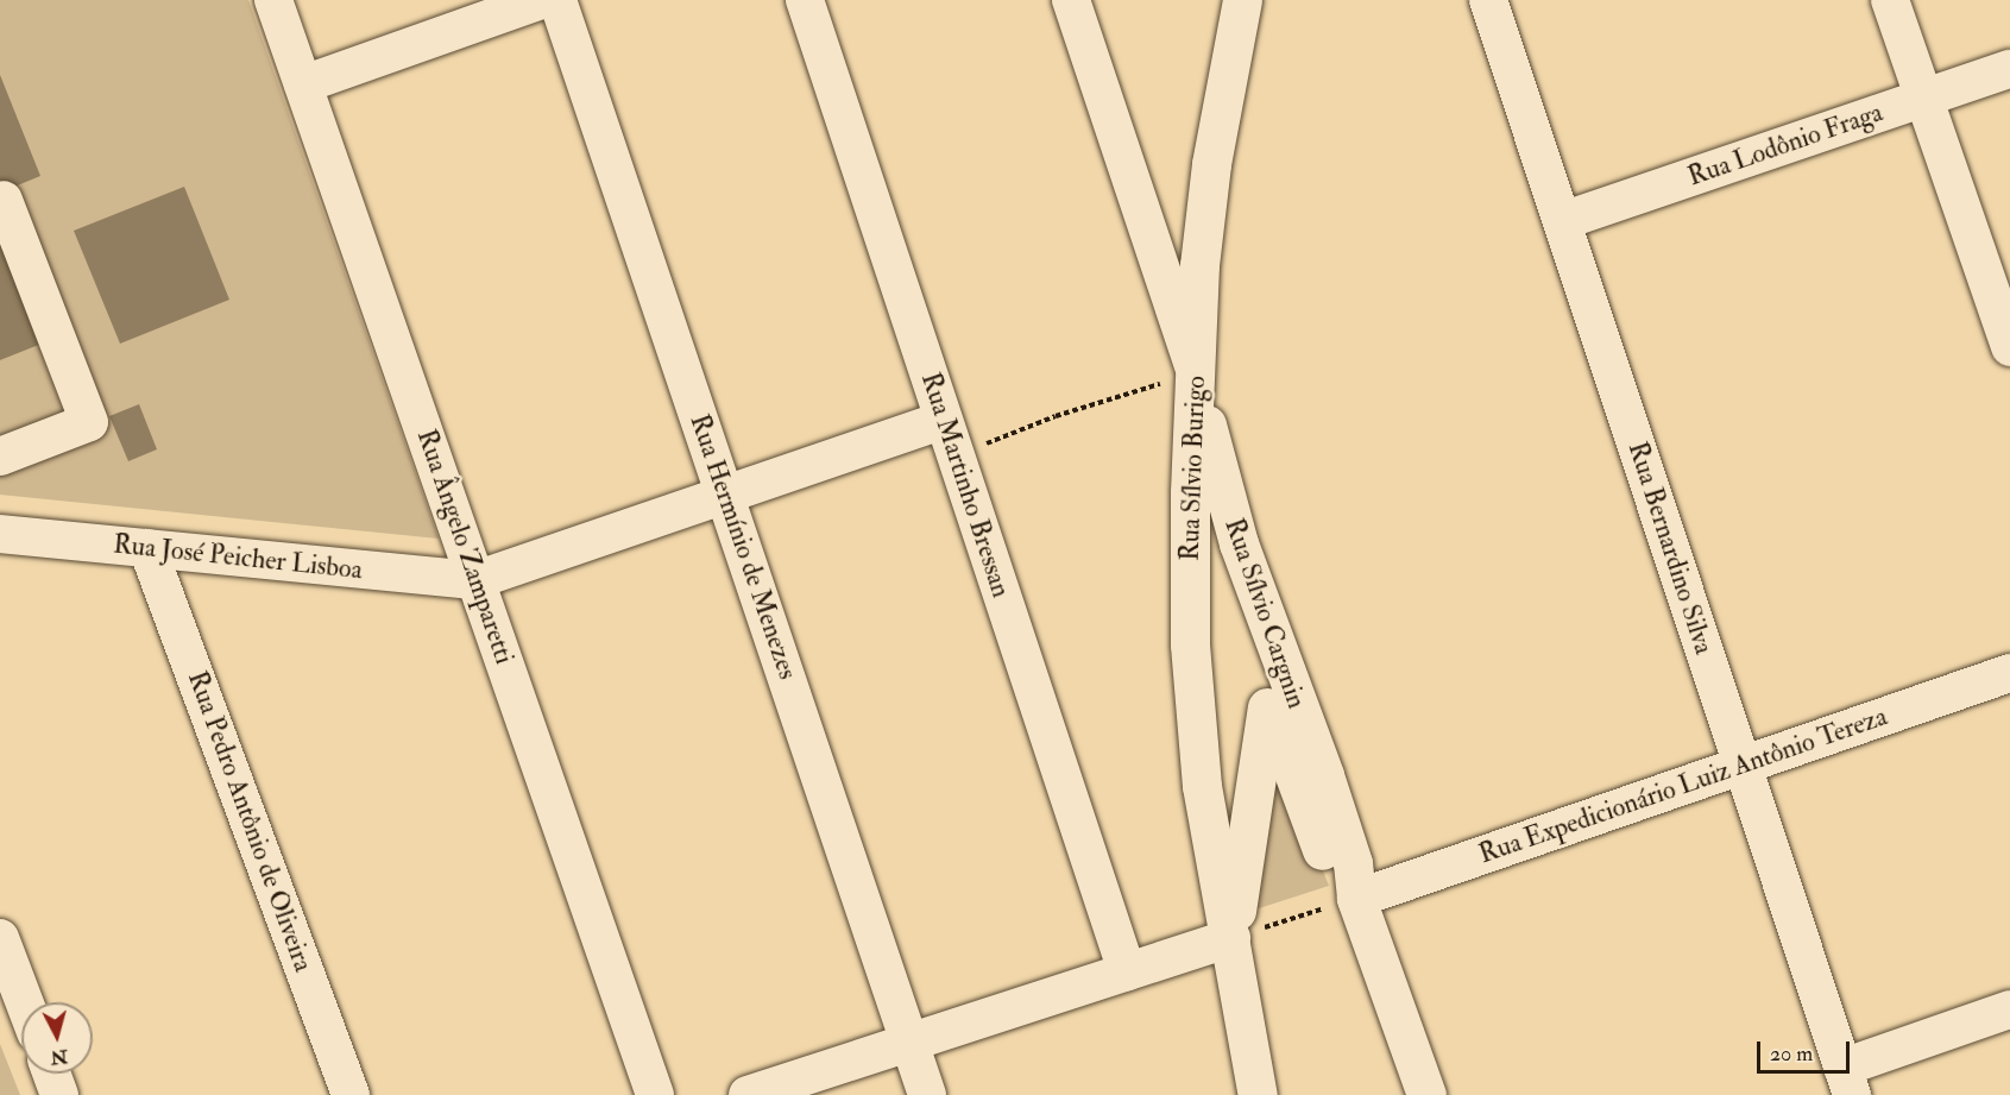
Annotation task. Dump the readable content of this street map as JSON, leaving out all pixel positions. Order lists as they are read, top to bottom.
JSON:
{
  "streets": {
    "main road": ["Rua Sílvio Burigo", "Rua Sílvio Cargnin"],
    "street": [
      "Rua Lodônio Fraga",
      "Rua Martinho Bressan",
      "Rua Ângelo Zamparetti",
      "Rua Hermínio de Menezes",
      "Rua Bernardino Silva",
      "Rua José Peicher Lisboa",
      "Rua Expedicionário Luiz Antônio Tereza",
      "Rua Pedro Antônio de Oliveira"
    ]
  },
  "crossings": [
    ["Rua Lodônio Fraga", "Rua Bernardino Silva"],
    ["Rua Sílvio Burigo", "Rua Sílvio Cargnin"],
    ["Rua Ângelo Zamparetti", "Rua José Peicher Lisboa"],
    ["Rua Bernardino Silva", "Rua Expedicionário Luiz Antônio Tereza"],
    ["Rua José Peicher Lisboa", "Rua Pedro Antônio de Oliveira"],
    ["Rua Sílvio Cargnin", "Rua Expedicionário Luiz Antônio Tereza"]
  ],
  "scale_bar": "20 m",
  "north": "bottom"
}
